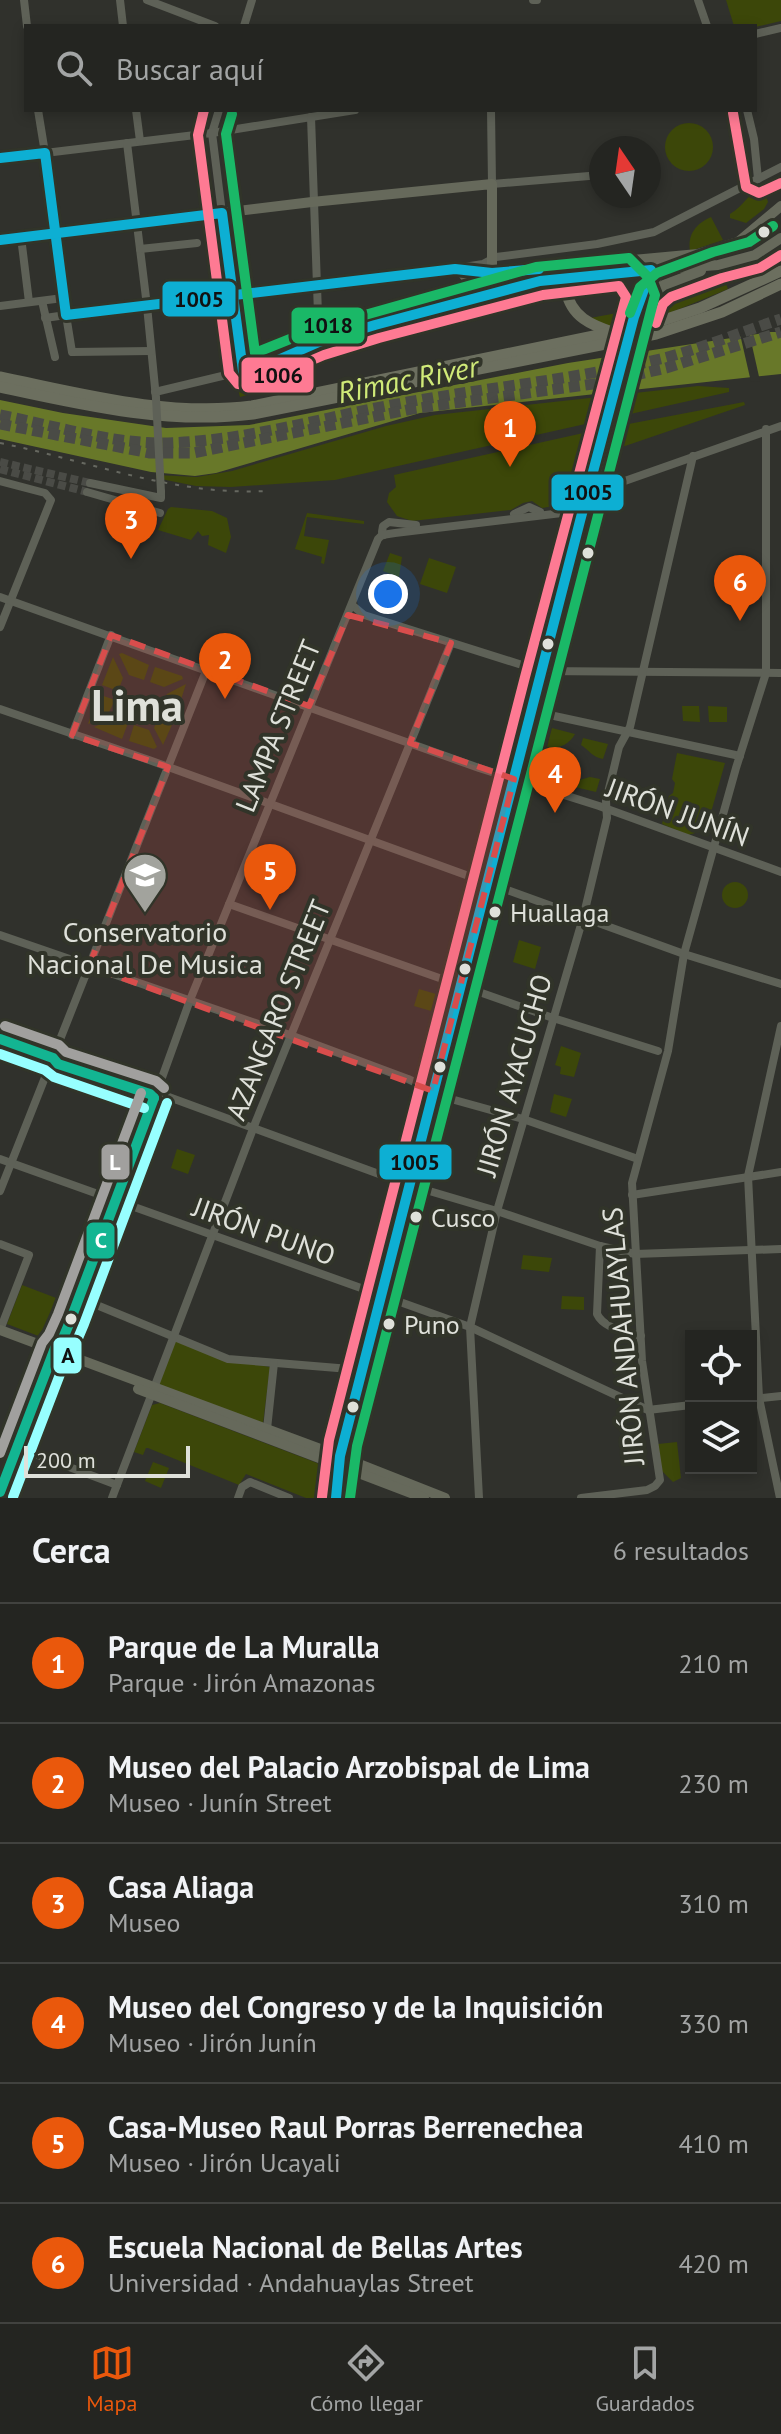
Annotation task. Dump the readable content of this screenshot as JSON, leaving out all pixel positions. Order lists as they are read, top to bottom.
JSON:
{
  "streets": {
    "street": [
      "LAMPA STREET",
      "JIRÓN JUNÍN",
      "AZANGARO STREET",
      "JIRÓN AYACUCHO",
      "JIRÓN PUNO",
      "JIRÓN ANDAHUAYLAS"
    ]
  },
  "crossings": [
    ["LAMPA STREET", "JIRÓN JUNÍN"],
    ["LAMPA STREET", "JIRÓN PUNO"],
    ["JIRÓN JUNÍN", "AZANGARO STREET"],
    ["JIRÓN JUNÍN", "JIRÓN AYACUCHO"],
    ["JIRÓN JUNÍN", "JIRÓN ANDAHUAYLAS"],
    ["AZANGARO STREET", "JIRÓN PUNO"],
    ["JIRÓN AYACUCHO", "JIRÓN PUNO"],
    ["JIRÓN PUNO", "JIRÓN ANDAHUAYLAS"]
  ],
  "districts": ["Lima"],
  "water": ["Rimac River"],
  "places": {
    "other": ["Huallaga", "Cusco", "Puno"],
    "school or university": ["Conservatorio Nacional De Musica"]
  },
  "lines": [
    "transit line 1006",
    "transit line 1018",
    "transit line 1005",
    "transit line L",
    "transit line C",
    "transit line A"
  ],
  "scale_bar": "200 m",
  "north": "top",
  "page": {
    "search": "Buscar aquí",
    "pins": [
      "1",
      "3",
      "6",
      "2",
      "4",
      "5"
    ],
    "scale": "200 m",
    "heading": ["Cerca", "6 resultados"],
    "list": [
      {
        "mark": "1",
        "name": "Parque de La Muralla",
        "note": "Parque · Jirón Amazonas",
        "value": "210 m"
      },
      {
        "mark": "2",
        "name": "Museo del Palacio Arzobispal de Lima",
        "note": "Museo · Junín Street",
        "value": "230 m"
      },
      {
        "mark": "3",
        "name": "Casa Aliaga",
        "note": "Museo",
        "value": "310 m"
      },
      {
        "mark": "4",
        "name": "Museo del Congreso y de la Inquisición",
        "note": "Museo · Jirón Junín",
        "value": "330 m"
      },
      {
        "mark": "5",
        "name": "Casa-Museo Raul Porras Berrenechea",
        "note": "Museo · Jirón Ucayali",
        "value": "410 m"
      },
      {
        "mark": "6",
        "name": "Escuela Nacional de Bellas Artes",
        "note": "Universidad · Andahuaylas Street",
        "value": "420 m"
      }
    ],
    "nav": ["Mapa", "Cómo llegar", "Guardados"]
  }
}
